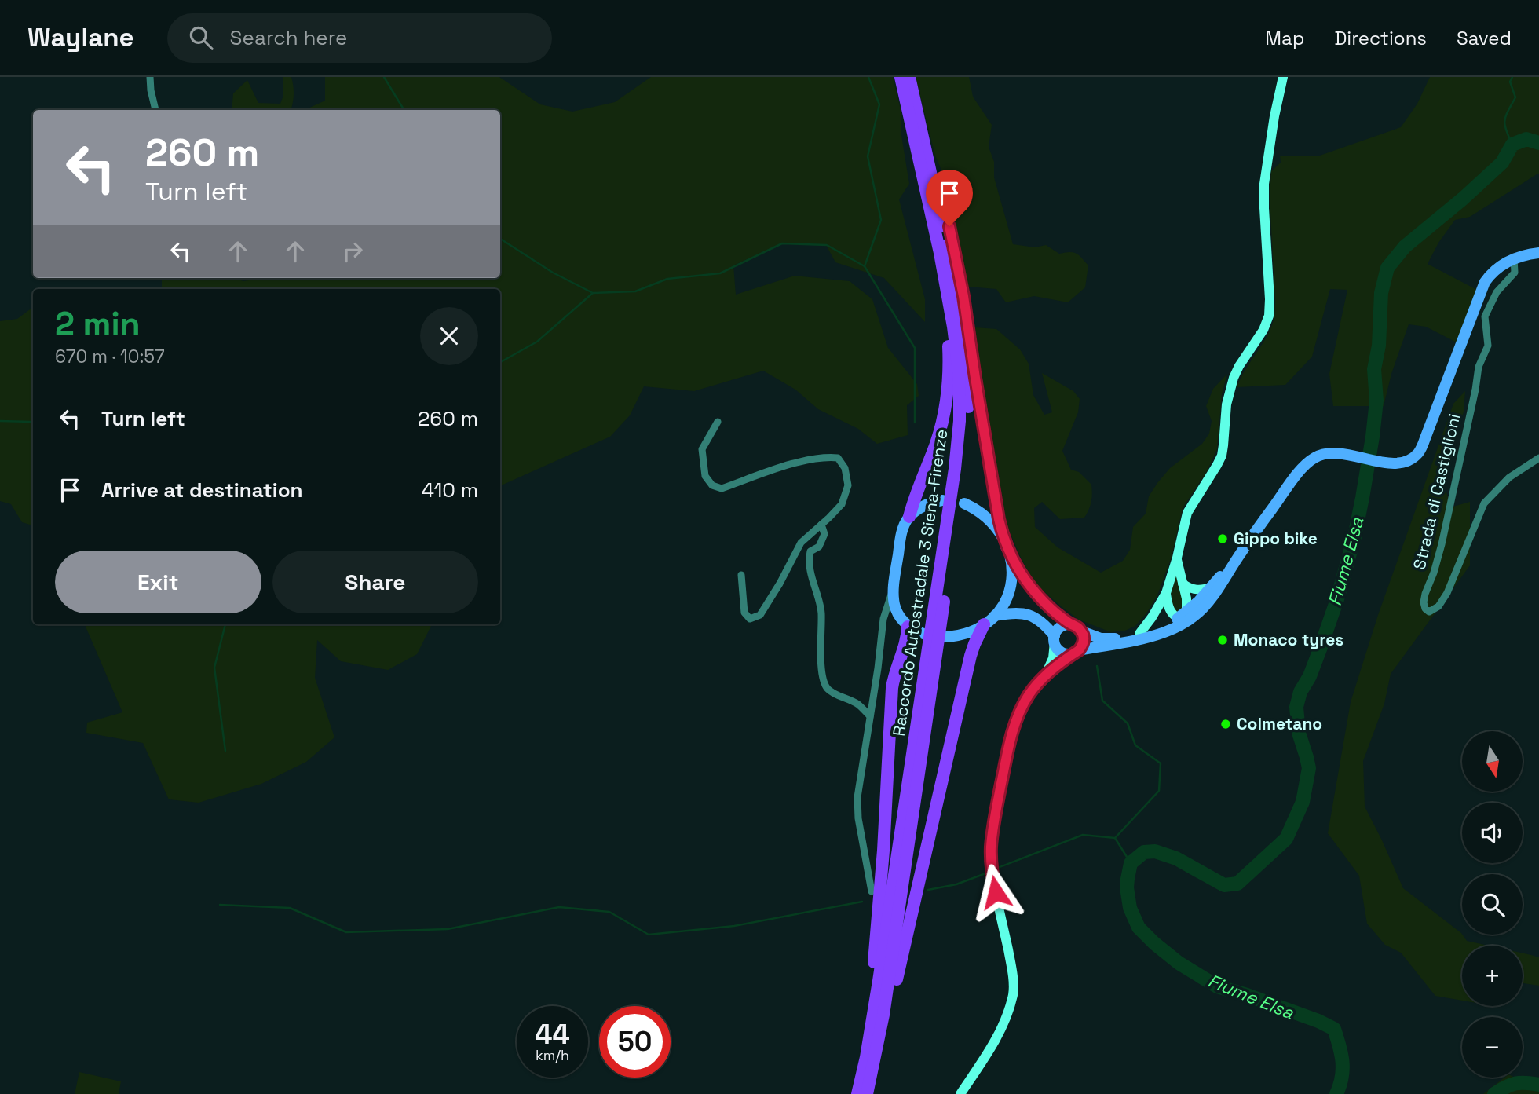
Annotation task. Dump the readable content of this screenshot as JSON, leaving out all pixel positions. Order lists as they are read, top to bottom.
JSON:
{
  "streets": {
    "highway": ["Raccordo Autostradale 3 Siena-Firenze"],
    "street": ["Strada di Castiglioni"]
  },
  "water": ["Fiume Elsa"],
  "places": ["Gippo bike", "Monaco tyres", "Colmetano"],
  "north": "bottom",
  "page": {
    "header": "Waylane",
    "search": "Search here",
    "nav": ["Map", "Directions", "Saved"],
    "turn": ["260 m", "Turn left"],
    "heading": ["2 min", "670 m · 10:57"],
    "list": [
      {
        "name": "Turn left",
        "value": "260 m"
      },
      {
        "name": "Arrive at destination",
        "value": "410 m"
      }
    ],
    "buttons": ["Exit", "Share"],
    "map_buttons": ["+", "−"],
    "speed": "44 km/h",
    "limit": "50"
  }
}
